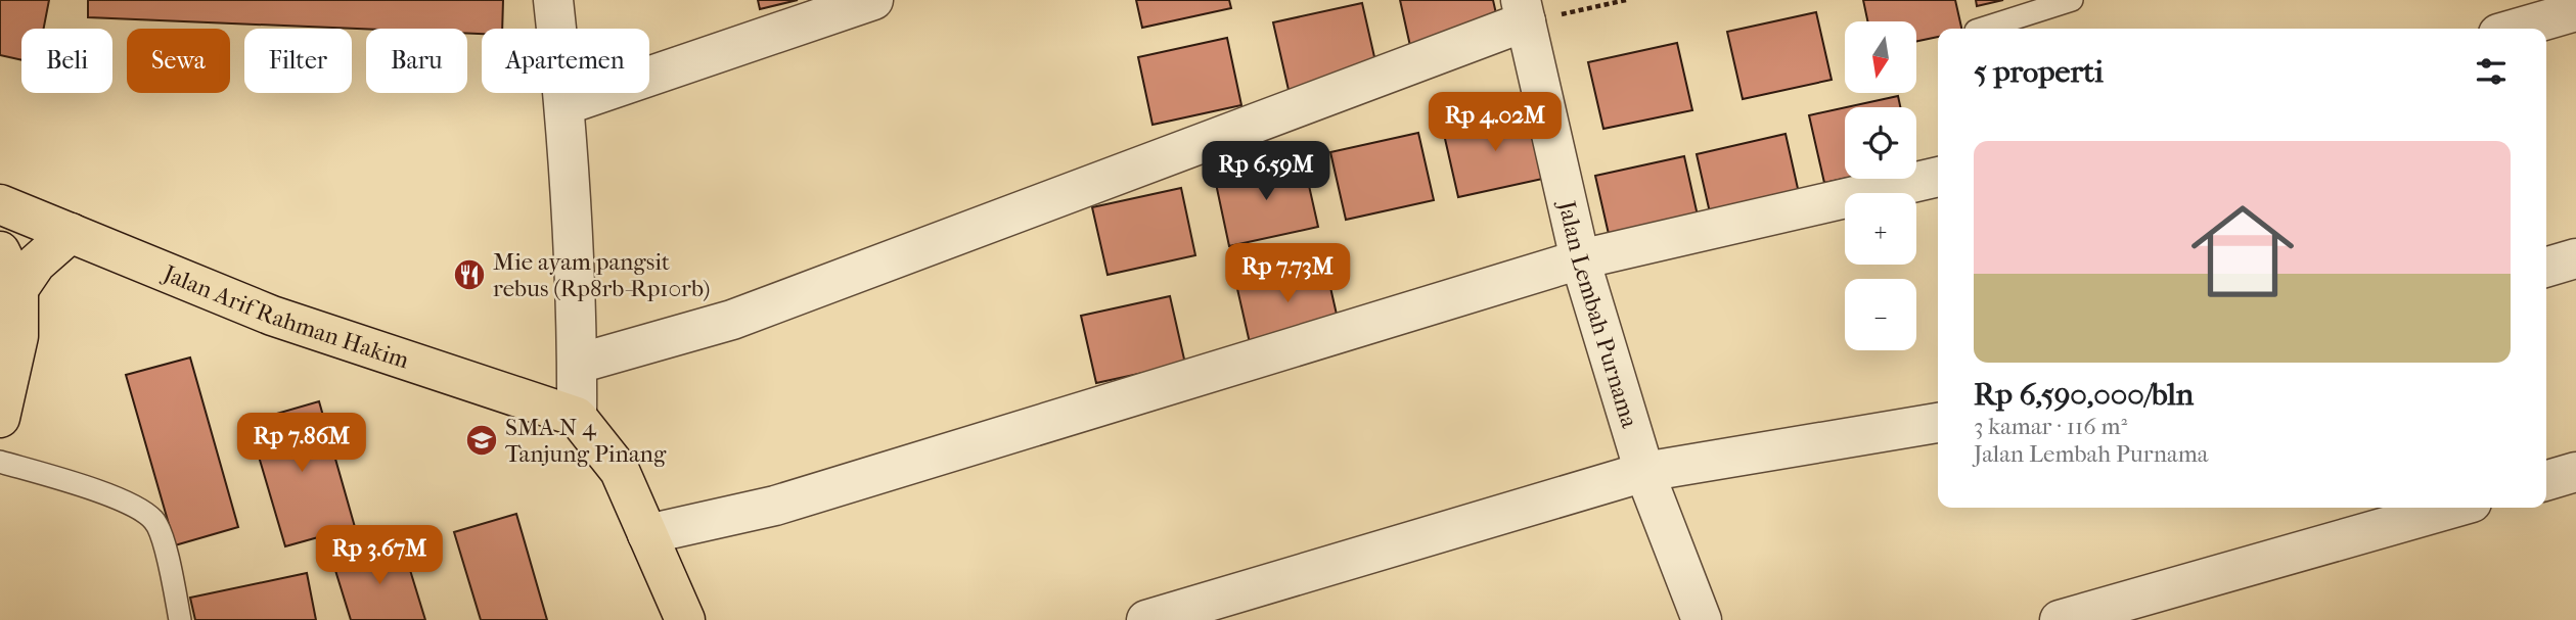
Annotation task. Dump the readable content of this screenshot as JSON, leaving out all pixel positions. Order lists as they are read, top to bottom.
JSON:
{
  "streets": {
    "main road": ["Jalan Arif Rahman Hakim"],
    "street": ["Jalan Lembah Purnama"]
  },
  "places": {
    "restaurant": ["Mie ayam pangsit rebus (Rp8rb-Rp10rb)"],
    "school or university": ["SMA N 4 Tanjung Pinang"]
  },
  "north": "bottom",
  "page": {
    "map_buttons": ["+", "−"],
    "chip": [
      "Beli",
      "Sewa",
      "Filter",
      "Baru",
      "Apartemen"
    ],
    "heading": "5 properti",
    "price": [
      "Rp 4.02M",
      "Rp 6.59M",
      "Rp 7.73M",
      "Rp 7.86M",
      "Rp 3.67M"
    ],
    "list": [
      {
        "name": "Rp 6,590,000/bln",
        "note": "3 kamar · 116 m² · Jalan Lembah Purnama"
      }
    ]
  }
}
